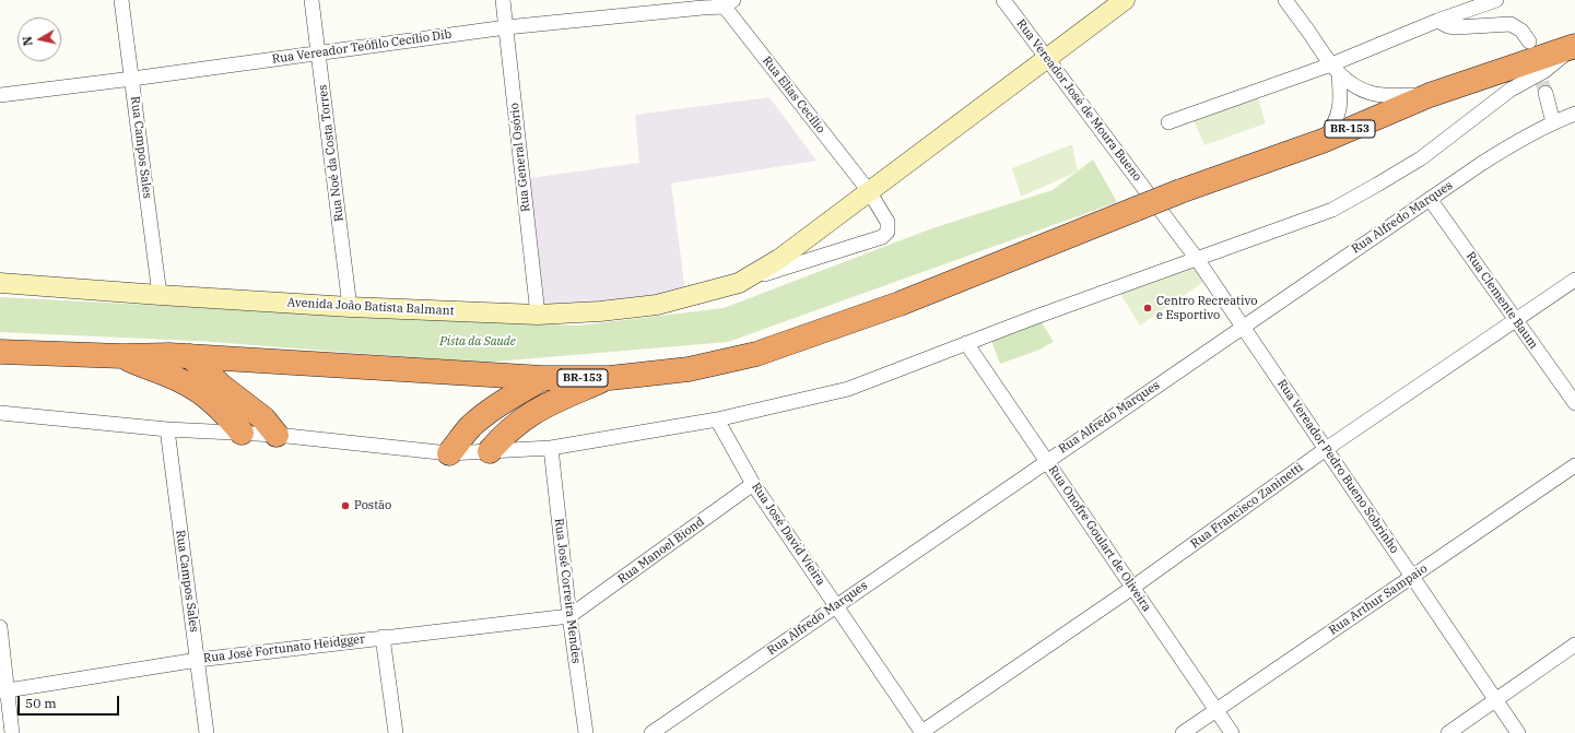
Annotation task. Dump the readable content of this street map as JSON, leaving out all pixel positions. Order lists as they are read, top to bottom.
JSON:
{
  "streets": {
    "highway": ["BR-153"],
    "street": [
      "Rua Vereador Teófilo Cecílio Dib",
      "Rua Elias Cecílio",
      "Rua Vereador José de Moura Bueno",
      "Rua Campos Sales",
      "Rua Noé da Costa Torres",
      "Rua General Osório",
      "Rua Alfredo Marques",
      "Rua Clemente Baum",
      "Avenida João Batista Balmant",
      "Rua Vereador Pedro Bueno Sobrinho",
      "Rua Francisco Zaninetti",
      "Rua José David Vieira",
      "Rua Onofre Goulart de Oliveira",
      "Rua Manoel Biond",
      "Rua José Correira Mendes",
      "Rua Arthur Sampaio",
      "Rua José Fortunato Heidgger"
    ]
  },
  "crossings": [
    ["Rua Vereador Teófilo Cecílio Dib", "Rua Elias Cecílio"],
    ["Rua Vereador Teófilo Cecílio Dib", "Rua Campos Sales"],
    ["Rua Vereador Teófilo Cecílio Dib", "Rua Noé da Costa Torres"],
    ["Rua Vereador Teófilo Cecílio Dib", "Rua General Osório"],
    ["Rua Elias Cecílio", "Avenida João Batista Balmant"],
    ["Rua Vereador José de Moura Bueno", "BR-153"],
    ["Rua Vereador José de Moura Bueno", "Avenida João Batista Balmant"],
    ["Rua Vereador José de Moura Bueno", "Rua Vereador Pedro Bueno Sobrinho"],
    ["BR-153", "Rua Vereador Pedro Bueno Sobrinho"],
    ["Rua Campos Sales", "Avenida João Batista Balmant"],
    ["Rua Campos Sales", "Rua José Fortunato Heidgger"],
    ["Rua Noé da Costa Torres", "Avenida João Batista Balmant"],
    ["Rua General Osório", "Avenida João Batista Balmant"],
    ["Rua Alfredo Marques", "Rua Clemente Baum"],
    ["Rua Alfredo Marques", "Rua Vereador Pedro Bueno Sobrinho"],
    ["Rua Alfredo Marques", "Rua José David Vieira"],
    ["Rua Alfredo Marques", "Rua Onofre Goulart de Oliveira"],
    ["Rua Clemente Baum", "Rua Francisco Zaninetti"],
    ["Rua Vereador Pedro Bueno Sobrinho", "Rua Francisco Zaninetti"],
    ["Rua Vereador Pedro Bueno Sobrinho", "Rua Arthur Sampaio"],
    ["Rua Francisco Zaninetti", "Rua José David Vieira"],
    ["Rua Francisco Zaninetti", "Rua Onofre Goulart de Oliveira"],
    ["Rua José David Vieira", "Rua Manoel Biond"],
    ["Rua Onofre Goulart de Oliveira", "Rua Arthur Sampaio"],
    ["Rua Manoel Biond", "Rua José Correira Mendes"],
    ["Rua Manoel Biond", "Rua José Fortunato Heidgger"],
    ["Rua José Correira Mendes", "Rua José Fortunato Heidgger"]
  ],
  "parks": ["Pista da Saude"],
  "places": ["Centro Recreativo e Esportivo", "Postão"],
  "scale_bar": "50 m",
  "north": "left"
}
